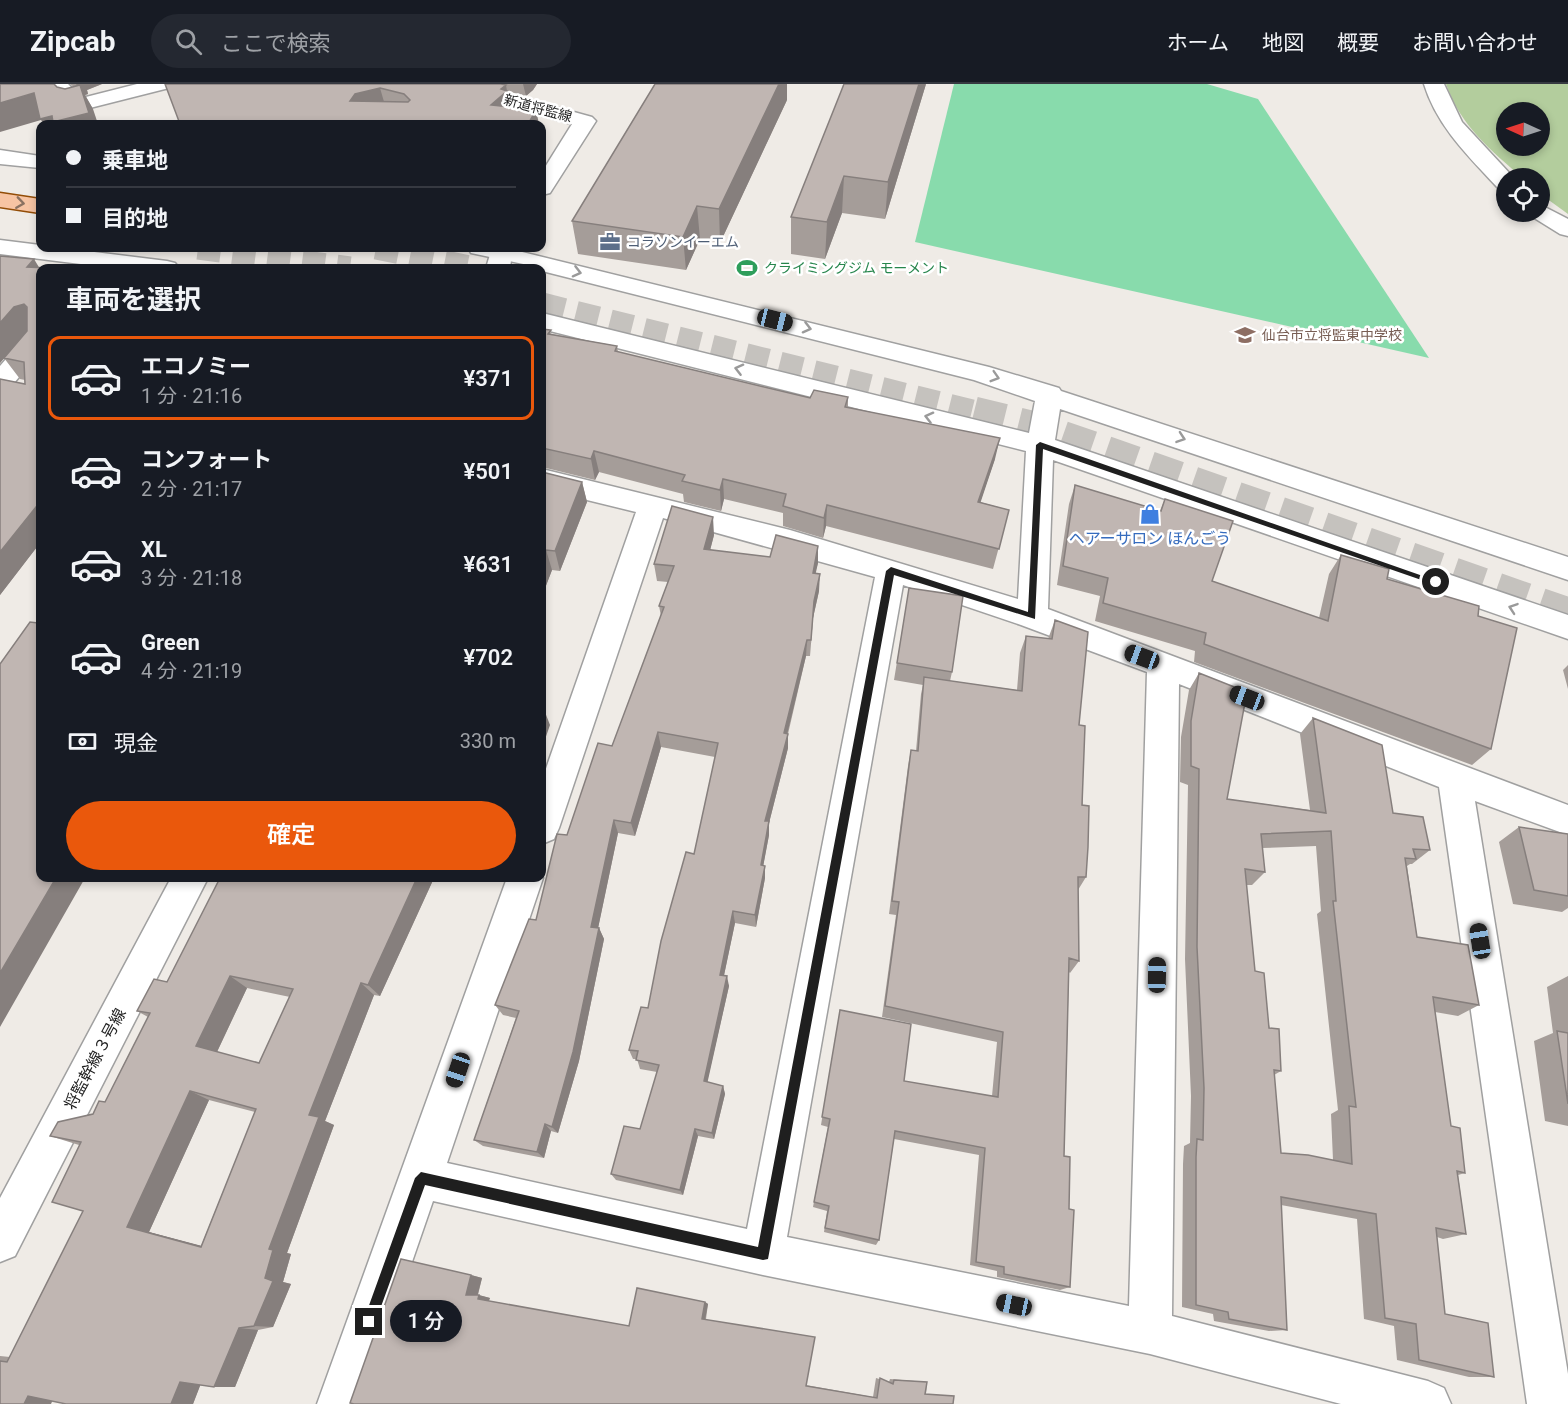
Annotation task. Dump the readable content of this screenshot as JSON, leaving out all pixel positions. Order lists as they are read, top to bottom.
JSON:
{
  "streets": {
    "street": ["新道将監線", "将監幹線３号線"]
  },
  "places": {
    "office": ["コラソンイーエム"],
    "sports": ["クライミングジム モーメント"],
    "school or university": ["仙台市立将監東中学校"],
    "shop": ["ヘアーサロン ほんごう"]
  },
  "north": "left",
  "page": {
    "header": "Zipcab",
    "search": "ここで検索",
    "nav": [
      "ホーム",
      "地図",
      "概要",
      "お問い合わせ"
    ],
    "banner": ["乗車地", "目的地"],
    "heading": "車両を選択",
    "list": [
      {
        "name": "エコノミー",
        "note": "1 分 · 21:16",
        "value": "¥371"
      },
      {
        "name": "コンフォート",
        "note": "2 分 · 21:17",
        "value": "¥501"
      },
      {
        "name": "XL",
        "note": "3 分 · 21:18",
        "value": "¥631"
      },
      {
        "name": "Green",
        "note": "4 分 · 21:19",
        "value": "¥702"
      }
    ],
    "pay": ["現金", "330 m"],
    "buttons": "確定",
    "bubble": "1 分"
  }
}
